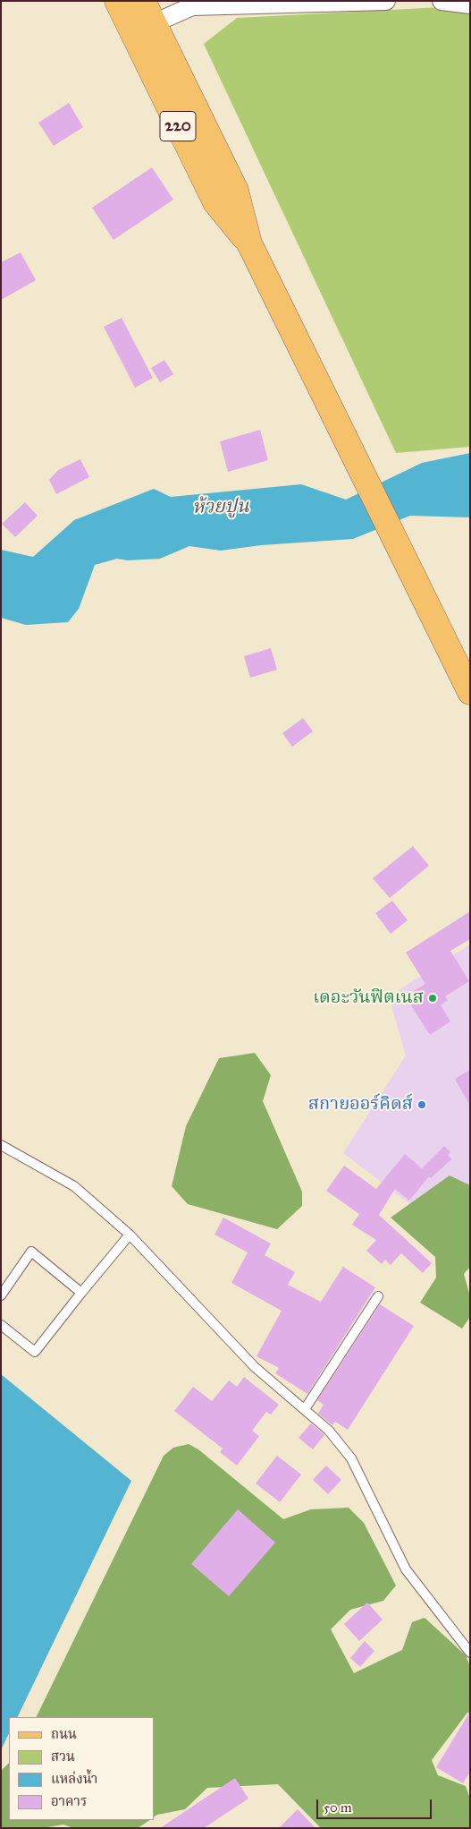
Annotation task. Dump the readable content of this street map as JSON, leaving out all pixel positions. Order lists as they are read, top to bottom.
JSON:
{
  "streets": {
    "main road": ["220"]
  },
  "water": ["ห้วยปูน"],
  "places": ["เดอะวันฟิตเนส", "สกายออร์คิดส์"],
  "legend": [
    "ถนน",
    "สวน",
    "แหล่งน้ำ",
    "อาคาร"
  ],
  "scale_bar": "50 m"
}
